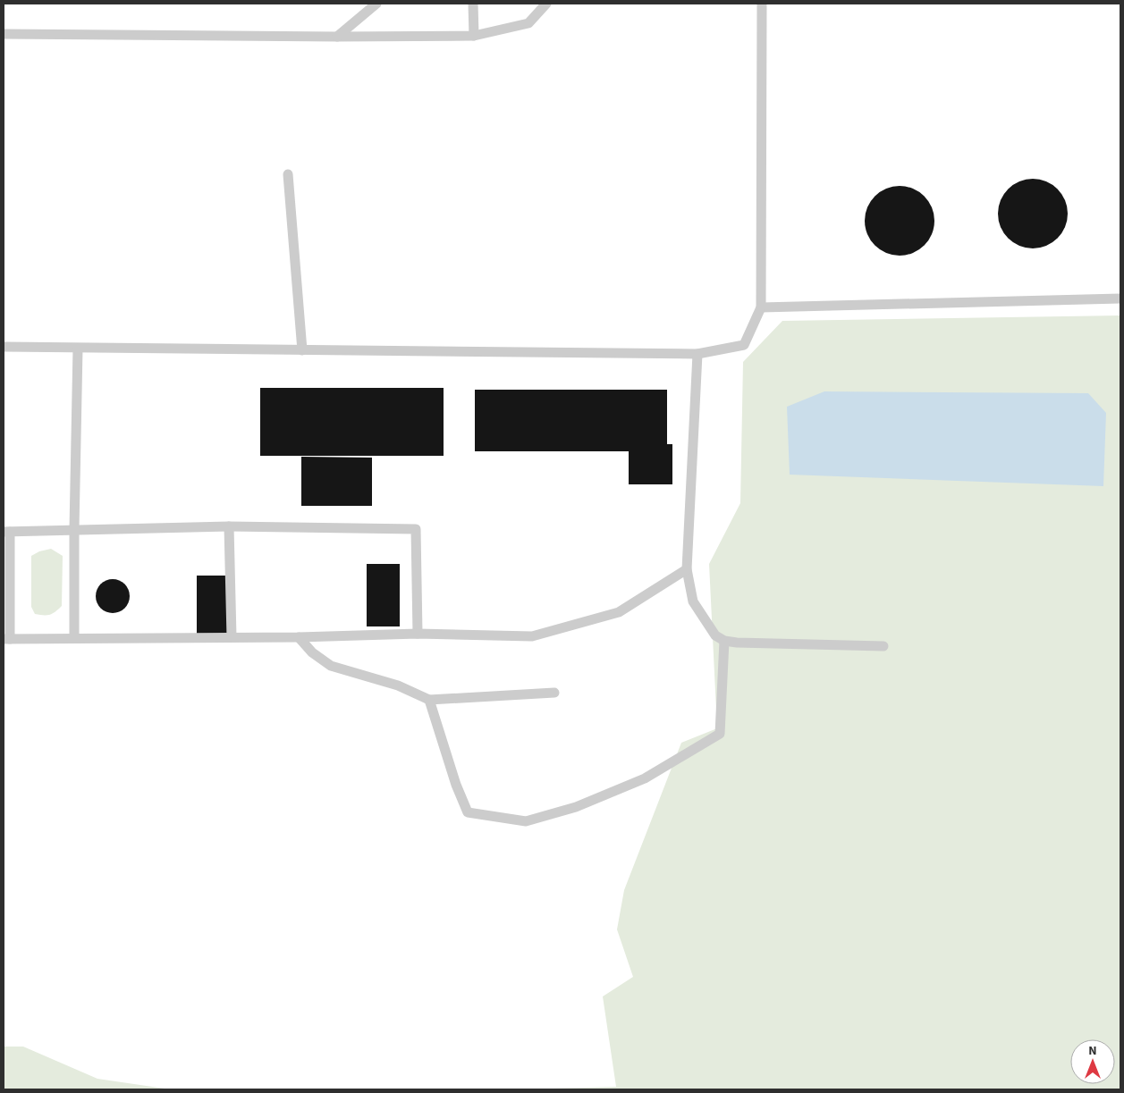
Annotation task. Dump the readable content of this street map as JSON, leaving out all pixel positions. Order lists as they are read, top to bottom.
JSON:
{
  "north": "top"
}
